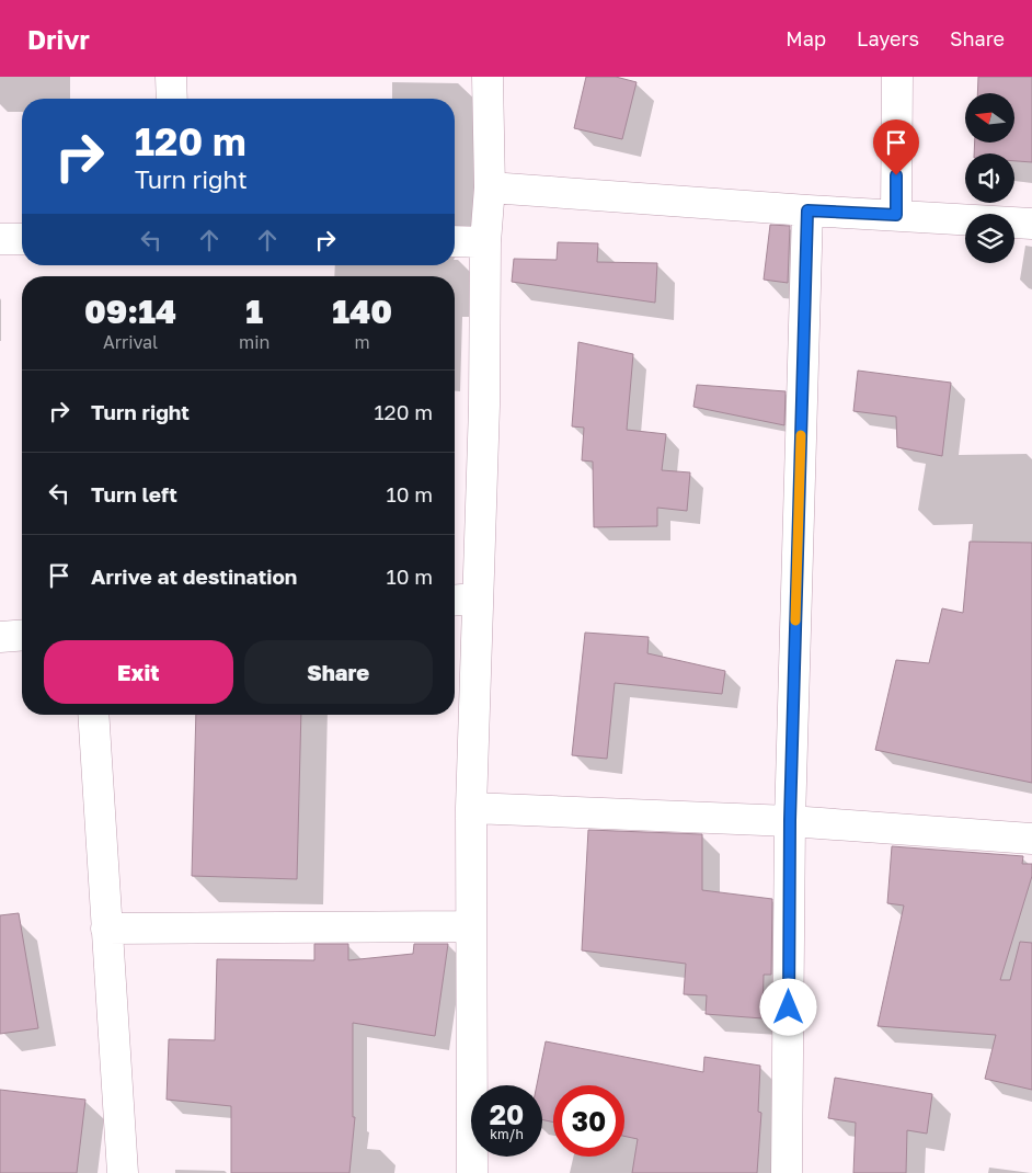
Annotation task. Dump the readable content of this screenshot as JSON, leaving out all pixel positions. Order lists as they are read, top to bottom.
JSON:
{
  "north": "left",
  "page": {
    "header": "Drivr",
    "nav": ["Map", "Layers", "Share"],
    "turn": ["120 m", "Turn right"],
    "eta": [
      "09:14",
      "Arrival",
      "1",
      "min",
      "140",
      "m"
    ],
    "list": [
      {
        "name": "Turn right",
        "value": "120 m"
      },
      {
        "name": "Turn left",
        "value": "10 m"
      },
      {
        "name": "Arrive at destination",
        "value": "10 m"
      }
    ],
    "buttons": ["Exit", "Share"],
    "speed": "20 km/h",
    "limit": "30"
  }
}
